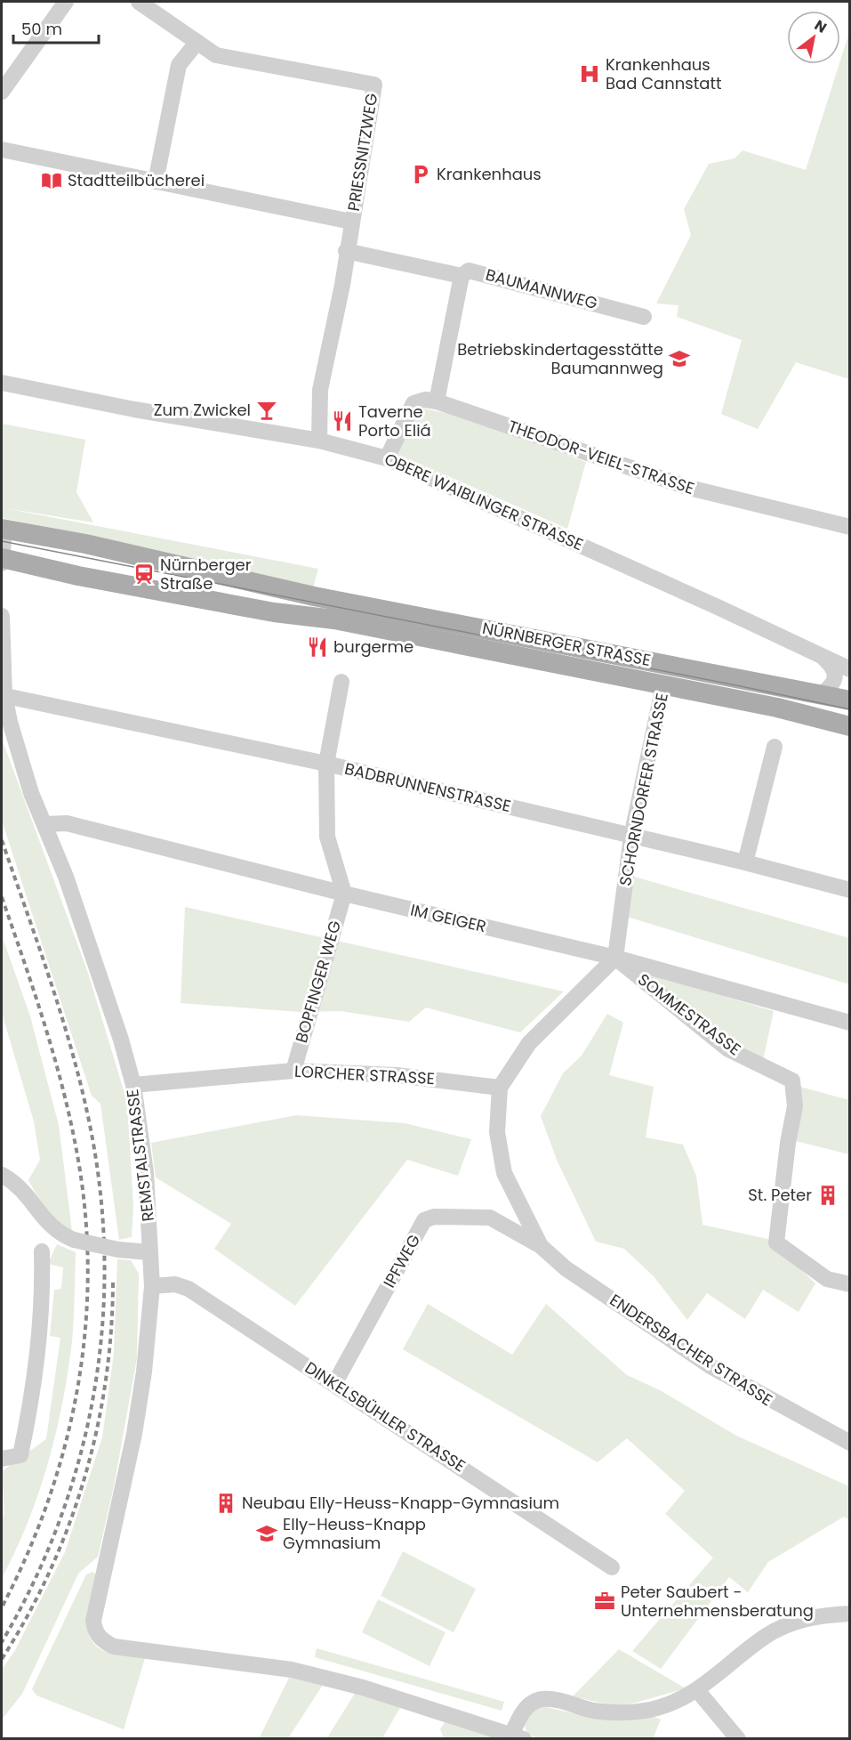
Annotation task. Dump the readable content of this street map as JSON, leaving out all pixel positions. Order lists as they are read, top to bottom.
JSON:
{
  "streets": {
    "main road": ["NÜRNBERGER STRASSE"],
    "street": [
      "PRIESSNITZWEG",
      "BAUMANNWEG",
      "THEODOR-VEIEL-STRASSE",
      "OBERE WAIBLINGER STRASSE",
      "BADBRUNNENSTRASSE",
      "SCHORNDORFER STRASSE",
      "IM GEIGER",
      "BOPFINGER WEG",
      "SOMMESTRASSE",
      "LORCHER STRASSE",
      "REMSTALSTRASSE",
      "IPFWEG",
      "ENDERSBACHER STRASSE",
      "DINKELSBÜHLER STRASSE"
    ]
  },
  "crossings": [
    ["PRIESSNITZWEG", "BAUMANNWEG"],
    ["PRIESSNITZWEG", "OBERE WAIBLINGER STRASSE"],
    ["THEODOR-VEIEL-STRASSE", "OBERE WAIBLINGER STRASSE"],
    ["NÜRNBERGER STRASSE", "SCHORNDORFER STRASSE"],
    ["BADBRUNNENSTRASSE", "SCHORNDORFER STRASSE"],
    ["BADBRUNNENSTRASSE", "REMSTALSTRASSE"],
    ["SCHORNDORFER STRASSE", "IM GEIGER"],
    ["SCHORNDORFER STRASSE", "SOMMESTRASSE"],
    ["IM GEIGER", "BOPFINGER WEG"],
    ["IM GEIGER", "SOMMESTRASSE"],
    ["IM GEIGER", "REMSTALSTRASSE"],
    ["BOPFINGER WEG", "LORCHER STRASSE"],
    ["LORCHER STRASSE", "REMSTALSTRASSE"],
    ["REMSTALSTRASSE", "DINKELSBÜHLER STRASSE"],
    ["IPFWEG", "ENDERSBACHER STRASSE"],
    ["IPFWEG", "DINKELSBÜHLER STRASSE"]
  ],
  "places": {
    "hospital": ["Krankenhaus Bad Cannstatt"],
    "parking": ["Krankenhaus"],
    "library": ["Stadtteilbücherei"],
    "school or university": ["Betriebskindertagesstätte Baumannweg", "Elly-Heuss-Knapp Gymnasium"],
    "bar": ["Zum Zwickel"],
    "restaurant": ["Taverne Porto Eliá", "burgerme"],
    "station": ["Nürnberger Straße"],
    "building": ["St. Peter", "Neubau Elly-Heuss-Knapp-Gymnasium"],
    "office": ["Peter Saubert - Unternehmensberatung"]
  },
  "scale_bar": "50 m",
  "north": "top right"
}
